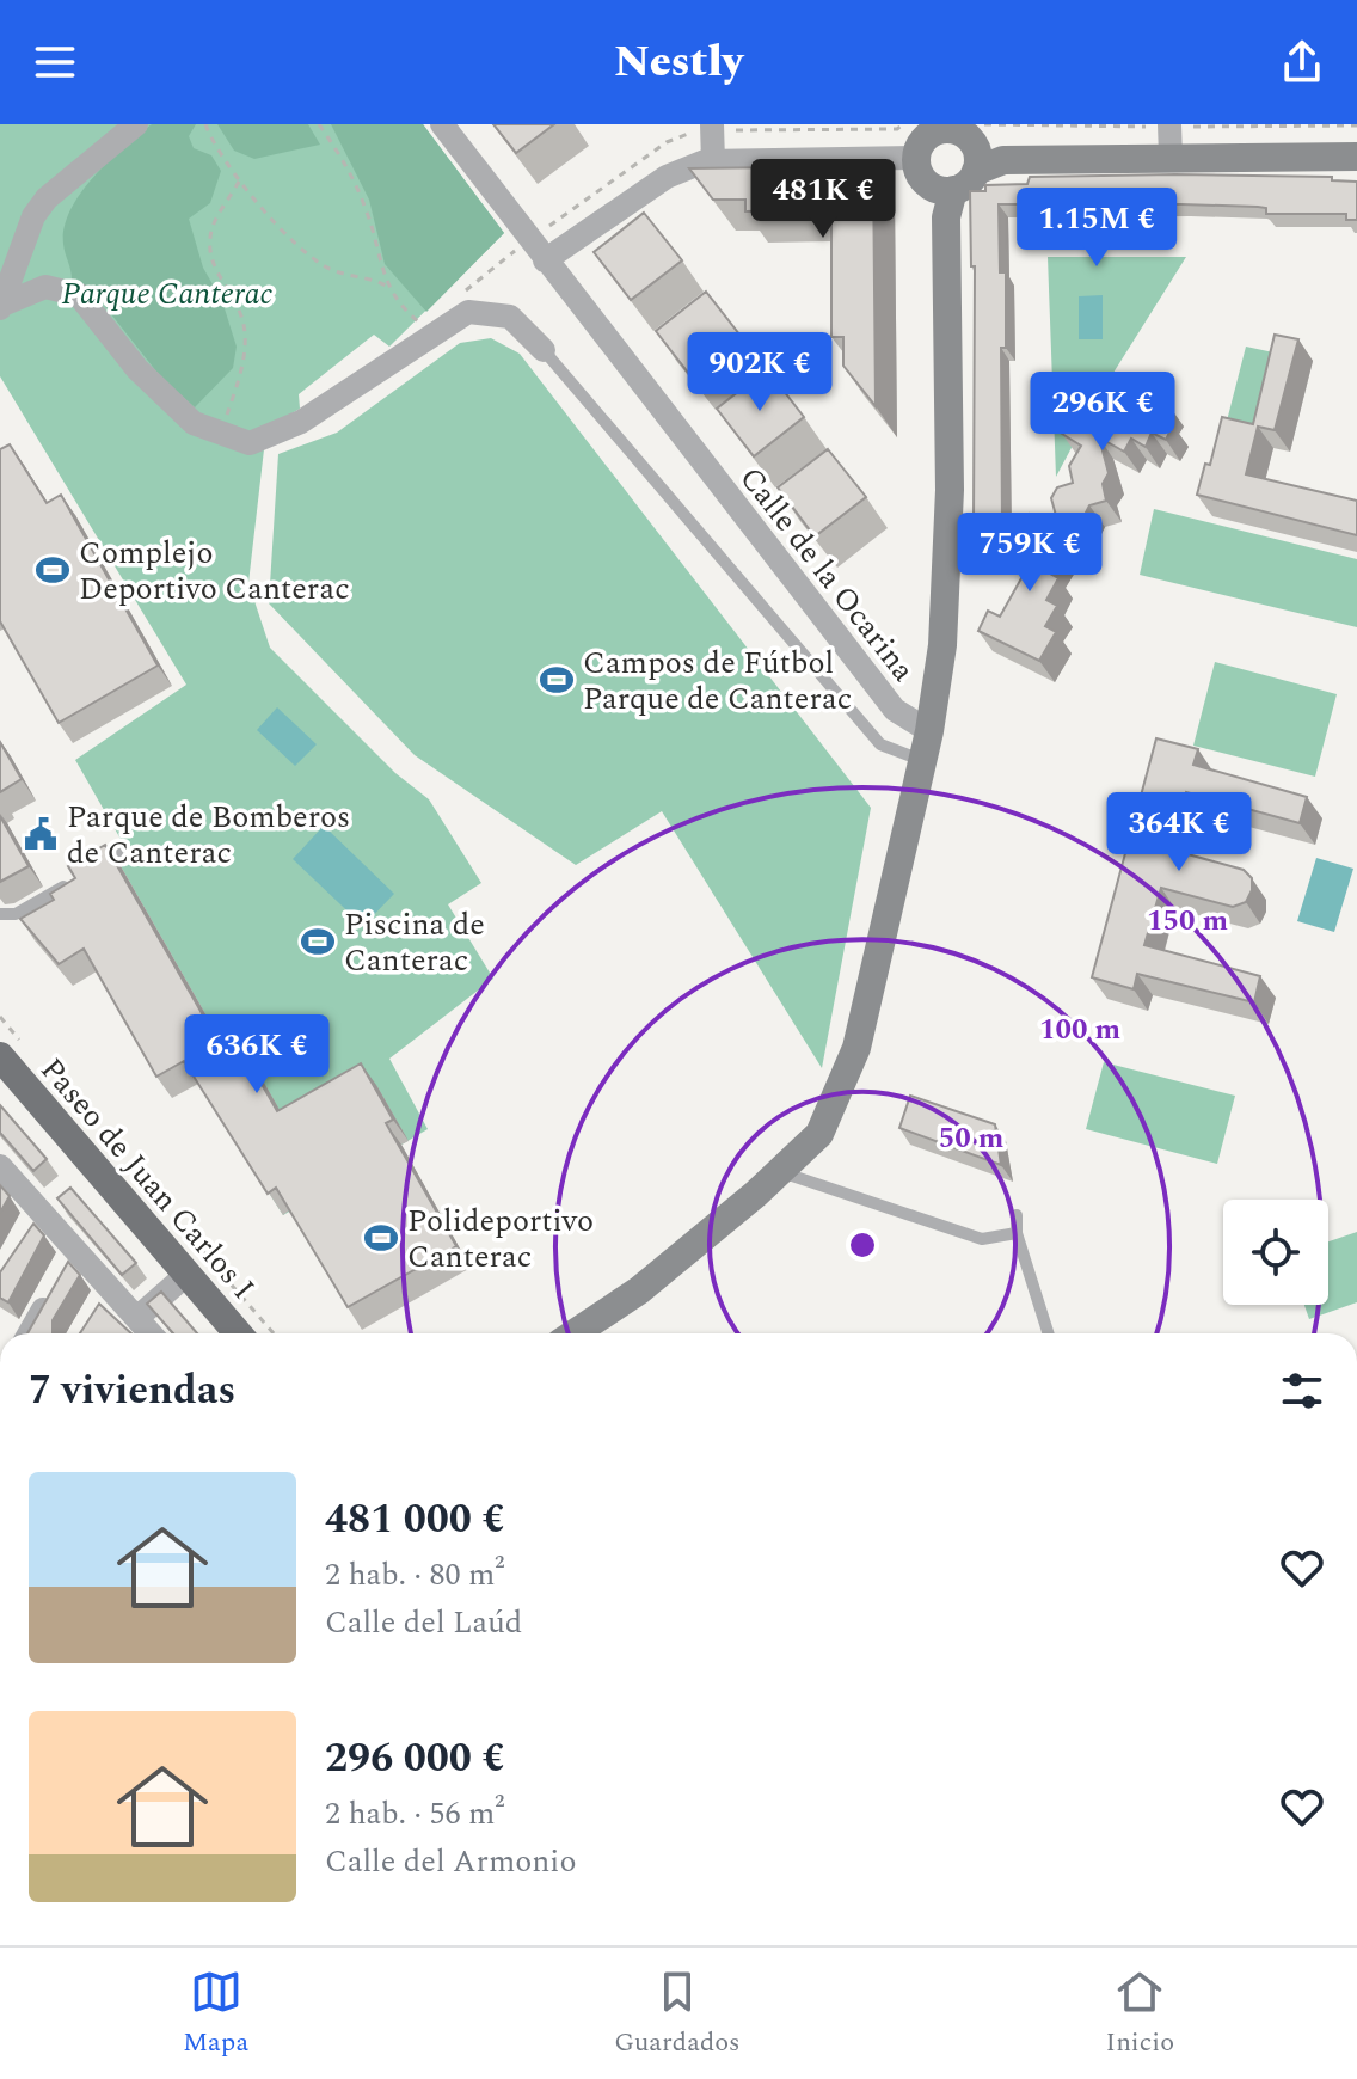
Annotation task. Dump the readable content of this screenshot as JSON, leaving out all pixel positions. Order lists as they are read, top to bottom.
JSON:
{
  "streets": {
    "main road": ["Paseo de Juan Carlos I"],
    "street": ["Calle de la Ocarina"]
  },
  "parks": ["Parque Canterac"],
  "places": {
    "sports": [
      "Complejo Deportivo Canterac",
      "Campos de Fútbol Parque de Canterac",
      "Piscina de Canterac",
      "Polideportivo Canterac"
    ],
    "public building": ["Parque de Bomberos de Canterac"]
  },
  "page": {
    "header": "Nestly",
    "price": [
      "481K €",
      "1.15M €",
      "902K €",
      "296K €",
      "759K €",
      "364K €",
      "636K €"
    ],
    "heading": "7 viviendas",
    "list": [
      {
        "name": "481 000 €",
        "note": "2 hab. · 80 m² · Calle del Laúd"
      },
      {
        "name": "296 000 €",
        "note": "2 hab. · 56 m² · Calle del Armonio"
      }
    ],
    "tabs": ["Mapa", "Guardados", "Inicio"]
  },
  "rings": ["150 m", "100 m", "50 m"]
}
